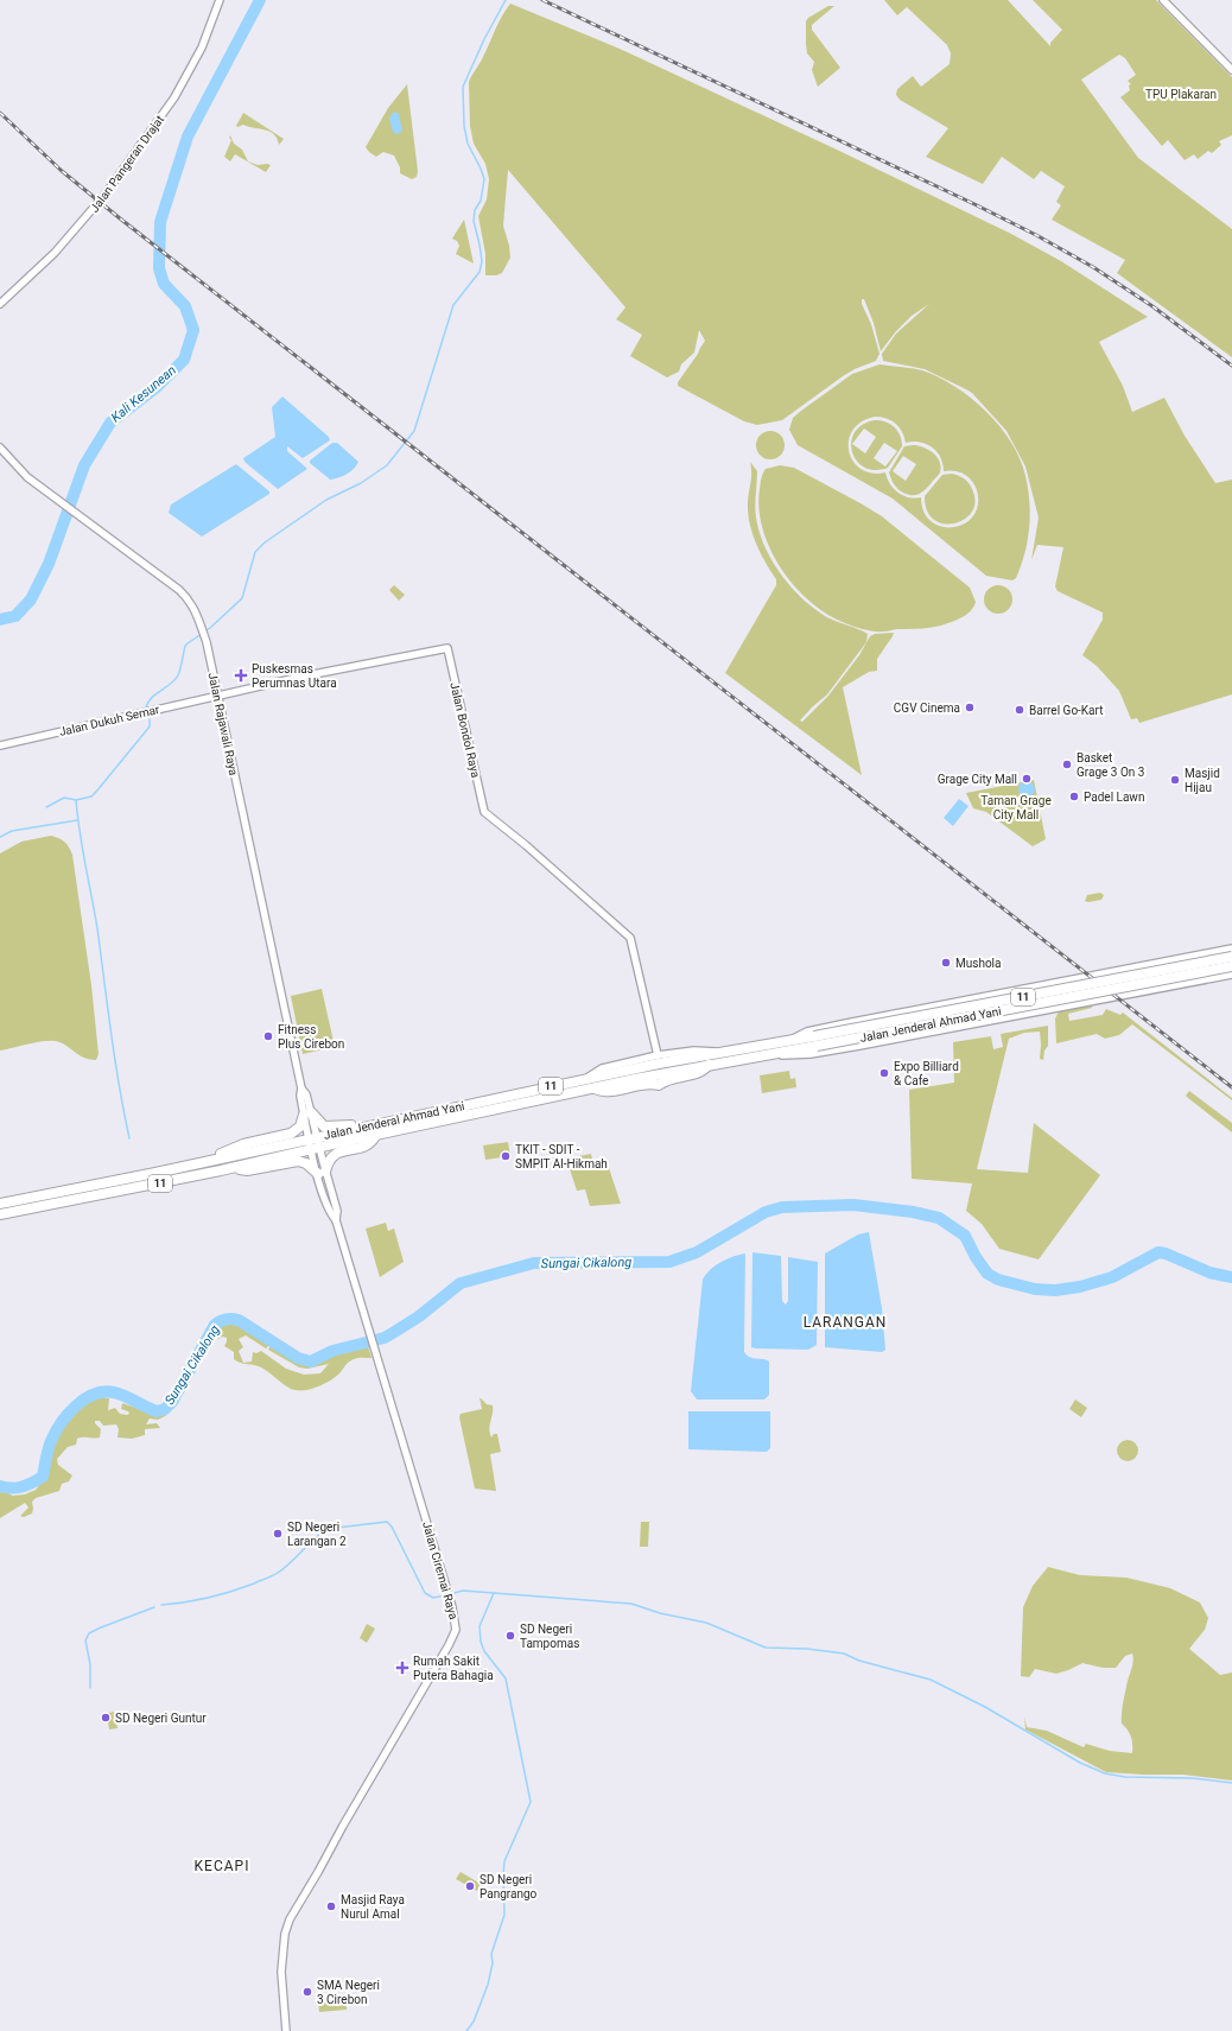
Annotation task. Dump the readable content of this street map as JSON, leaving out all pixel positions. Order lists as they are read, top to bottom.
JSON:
{
  "streets": {
    "highway": ["11", "Jalan Jenderal Ahmad Yani"],
    "street": [
      "Jalan Pangeran Drajat",
      "Jalan Dukuh Semar",
      "Jalan Rajawali Raya",
      "Jalan Bondol Raya",
      "Jalan Ciremai Raya"
    ]
  },
  "crossings": [
    ["Jalan Dukuh Semar", "Jalan Rajawali Raya"],
    ["Jalan Dukuh Semar", "Jalan Bondol Raya"],
    ["Jalan Rajawali Raya", "Jalan Jenderal Ahmad Yani"],
    ["Jalan Rajawali Raya", "Jalan Ciremai Raya"],
    ["Jalan Jenderal Ahmad Yani", "Jalan Ciremai Raya"]
  ],
  "districts": ["LARANGAN", "KECAPI"],
  "water": ["Kali Kesunean", "Sungai Cikalong"],
  "parks": ["TPU Plakaran", "Taman Grage City Mall"],
  "places": {
    "health": ["Puskesmas Perumnas Utara", "Rumah Sakit Putera Bahagia"],
    "other": [
      "CGV Cinema",
      "Barrel Go-Kart",
      "Basket Grage 3 On 3",
      "Grage City Mall",
      "Masjid Hijau",
      "Padel Lawn",
      "Mushola",
      "Fitness Plus Cirebon",
      "Expo Billiard & Cafe",
      "TKIT - SDIT - SMPIT Al-Hikmah",
      "SD Negeri Larangan 2",
      "SD Negeri Tampomas",
      "SD Negeri Guntur",
      "SD Negeri Pangrango",
      "Masjid Raya Nurul Amal",
      "SMA Negeri 3 Cirebon"
    ]
  }
}
